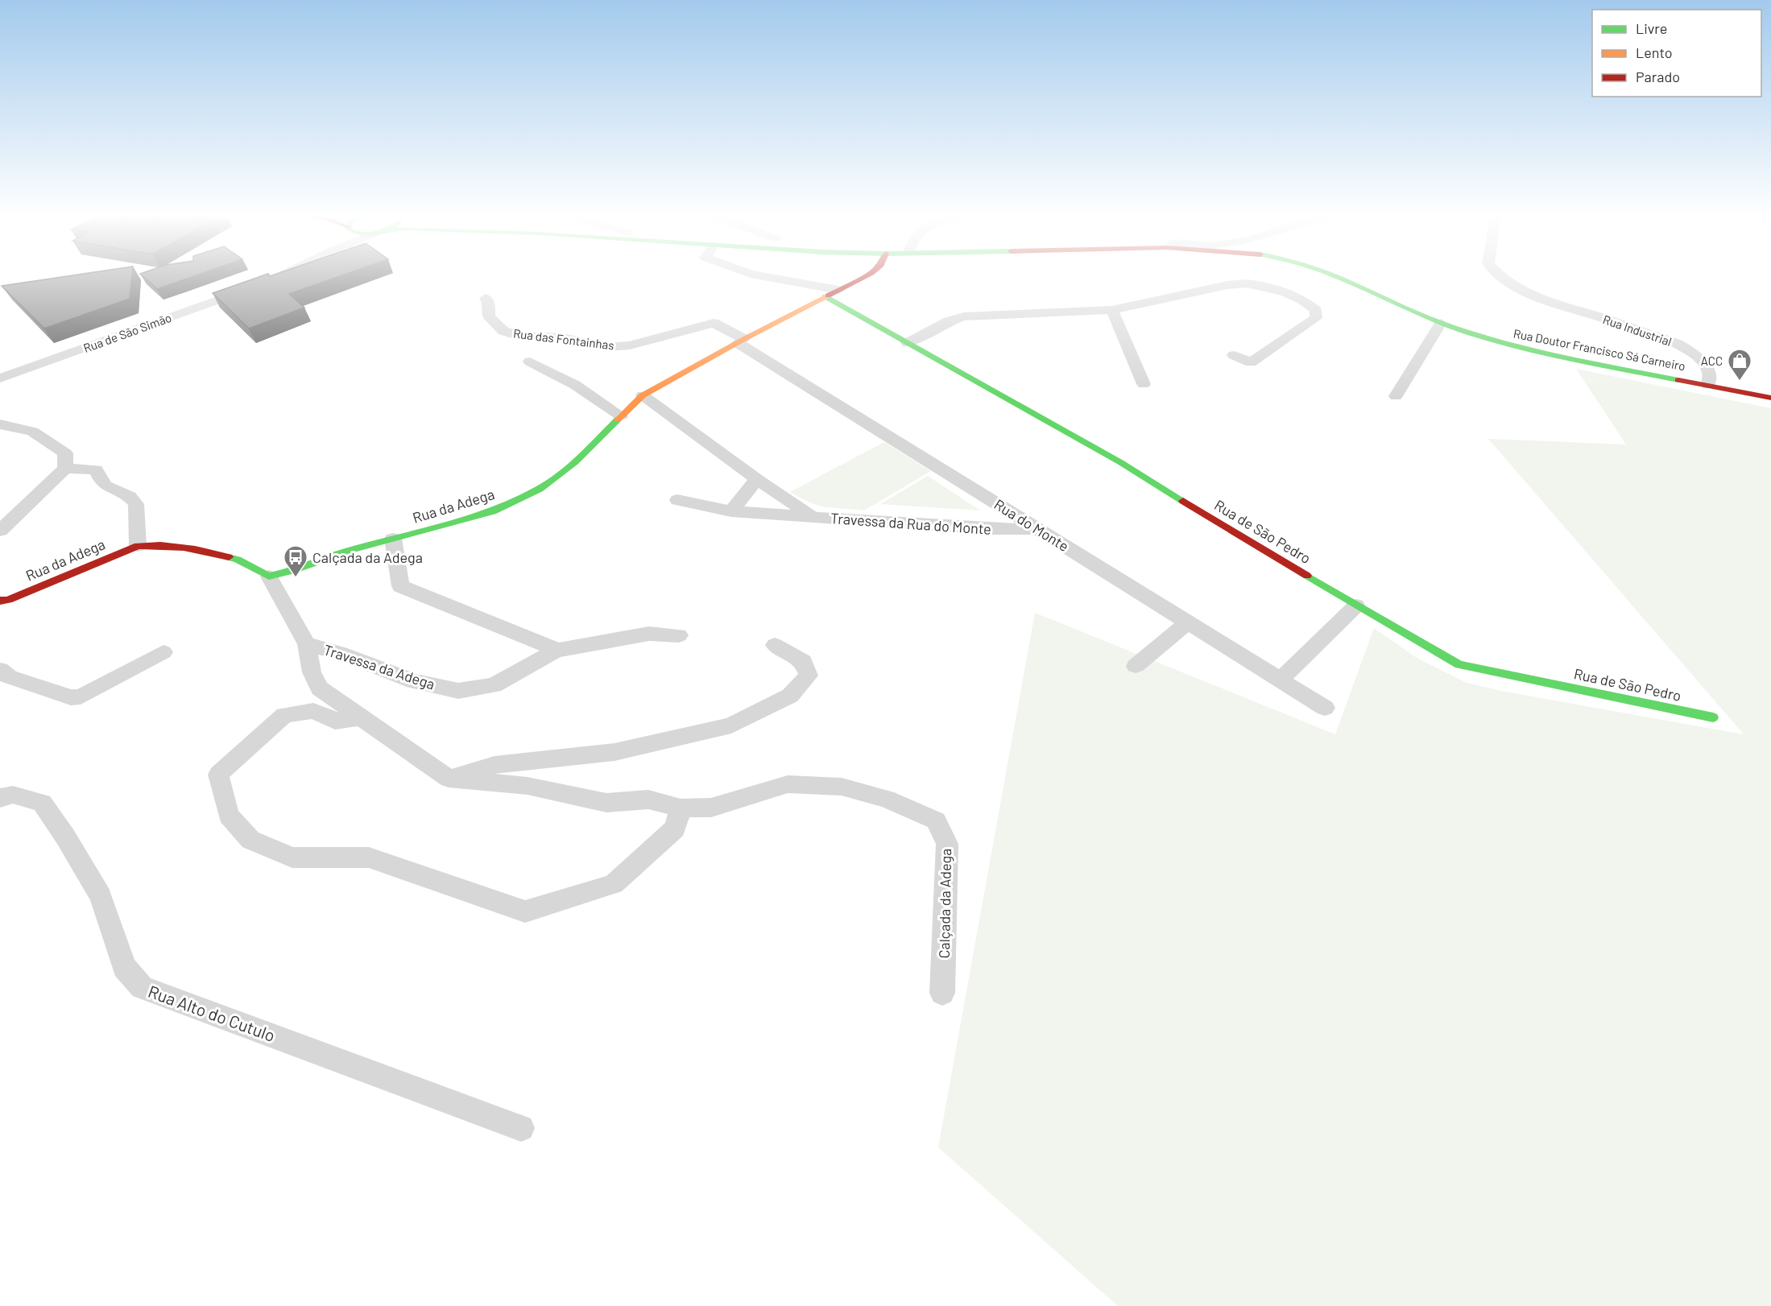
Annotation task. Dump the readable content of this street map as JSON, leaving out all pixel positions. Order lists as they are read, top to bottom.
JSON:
{
  "streets": {
    "main road": ["Rua Doutor Francisco Sá Carneiro", "Rua da Adega", "Rua de São Pedro"],
    "street": [
      "Rua Industrial",
      "Rua de São Simão",
      "Rua das Fontainhas",
      "Travessa da Rua do Monte",
      "Rua do Monte",
      "Travessa da Adega",
      "Calçada da Adega",
      "Rua Alto do Cutulo"
    ]
  },
  "crossings": [
    ["Rua Industrial", "Rua Doutor Francisco Sá Carneiro"],
    ["Rua das Fontainhas", "Rua da Adega"],
    ["Rua das Fontainhas", "Rua do Monte"],
    ["Rua da Adega", "Travessa da Rua do Monte"],
    ["Rua da Adega", "Rua do Monte"],
    ["Rua da Adega", "Rua de São Pedro"],
    ["Rua da Adega", "Travessa da Adega"],
    ["Rua da Adega", "Calçada da Adega"],
    ["Travessa da Rua do Monte", "Rua do Monte"],
    ["Travessa da Adega", "Calçada da Adega"]
  ],
  "places": {
    "shop": ["ACC"],
    "bus stop": ["Calçada da Adega"]
  },
  "legend": ["Livre", "Lento", "Parado"]
}
